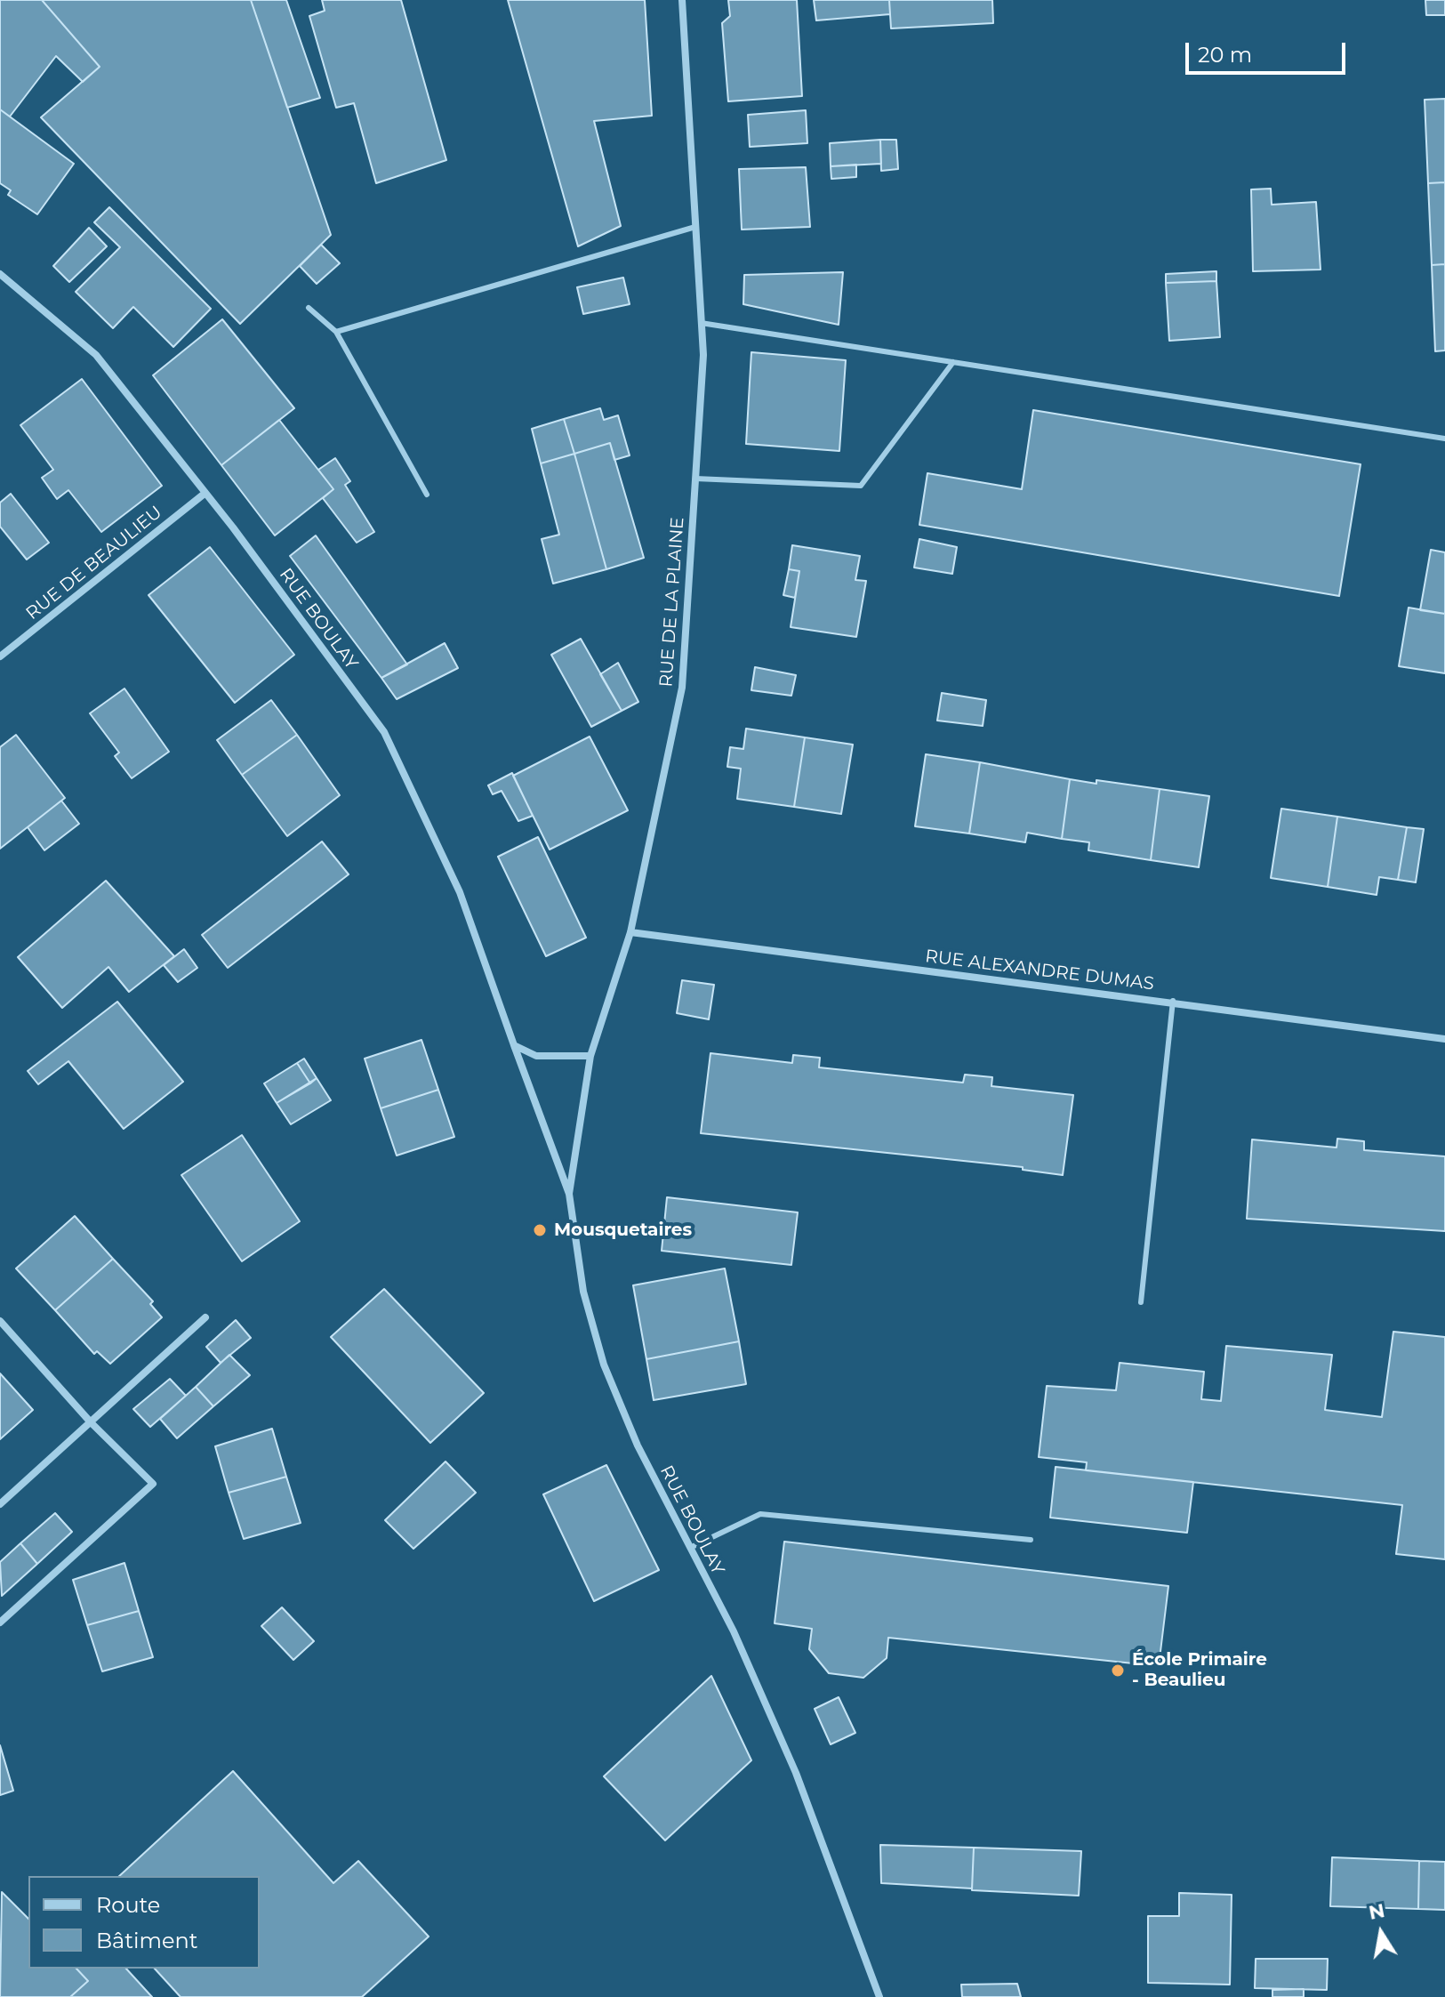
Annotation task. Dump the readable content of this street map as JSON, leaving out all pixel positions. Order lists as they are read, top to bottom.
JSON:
{
  "streets": {
    "street": [
      "RUE DE BEAULIEU",
      "RUE DE LA PLAINE",
      "RUE BOULAY",
      "RUE ALEXANDRE DUMAS"
    ]
  },
  "crossings": [
    ["RUE DE BEAULIEU", "RUE BOULAY"],
    ["RUE DE LA PLAINE", "RUE BOULAY"],
    ["RUE DE LA PLAINE", "RUE ALEXANDRE DUMAS"]
  ],
  "places": ["Mousquetaires", "École Primaire - Beaulieu"],
  "legend": ["Route", "Bâtiment"],
  "scale_bar": "20 m",
  "north": "top"
}
